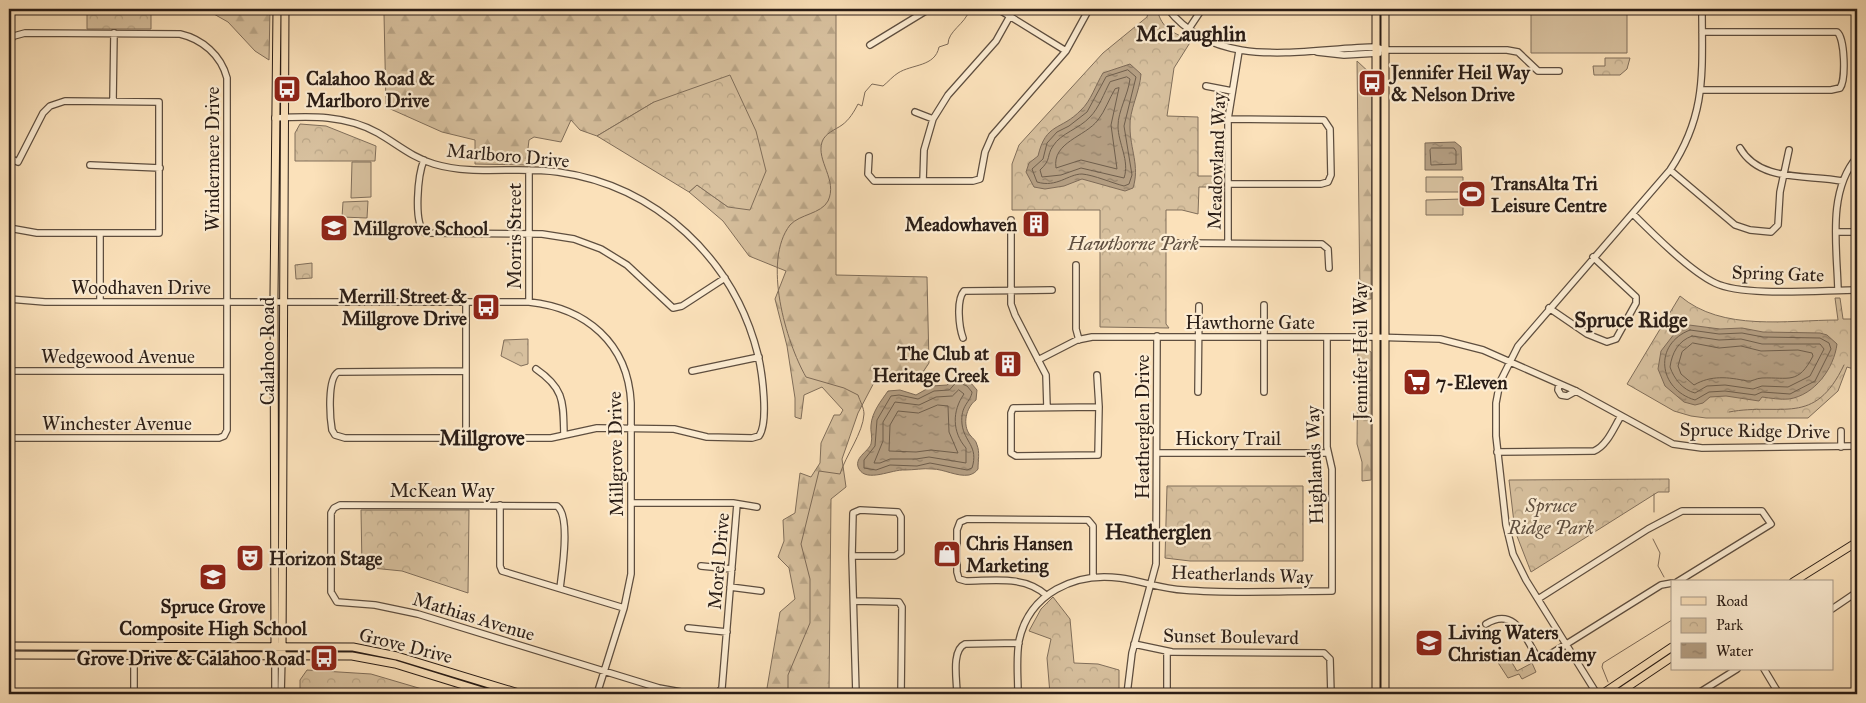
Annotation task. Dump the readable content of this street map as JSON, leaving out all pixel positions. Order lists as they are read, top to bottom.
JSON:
{
  "streets": {
    "main road": ["Calahoo Road", "Jennifer Heil Way", "Grove Drive"],
    "street": [
      "Marlboro Drive",
      "Windermere Drive",
      "Meadowland Way",
      "Morris Street",
      "Spring Gate",
      "Woodhaven Drive",
      "Hawthorne Gate",
      "Wedgewood Avenue",
      "Winchester Avenue",
      "Heatherglen Drive",
      "Spruce Ridge Drive",
      "Hickory Trail",
      "Millgrove Drive",
      "Highlands Way",
      "McKean Way",
      "Morel Drive",
      "Heatherlands Way",
      "Mathias Avenue",
      "Sunset Boulevard"
    ]
  },
  "crossings": [
    ["Marlboro Drive", "Morris Street"],
    ["Marlboro Drive", "Calahoo Road"],
    ["Marlboro Drive", "Millgrove Drive"],
    ["Windermere Drive", "Woodhaven Drive"],
    ["Windermere Drive", "Wedgewood Avenue"],
    ["Windermere Drive", "Winchester Avenue"],
    ["Morris Street", "Millgrove Drive"],
    ["Woodhaven Drive", "Calahoo Road"],
    ["Woodhaven Drive", "Millgrove Drive"],
    ["Hawthorne Gate", "Jennifer Heil Way"],
    ["Hawthorne Gate", "Heatherglen Drive"],
    ["Hawthorne Gate", "Spruce Ridge Drive"],
    ["Hawthorne Gate", "Highlands Way"],
    ["Calahoo Road", "Millgrove Drive"],
    ["Calahoo Road", "Grove Drive"],
    ["Jennifer Heil Way", "Spruce Ridge Drive"],
    ["Heatherglen Drive", "Hickory Trail"],
    ["Heatherglen Drive", "Heatherlands Way"],
    ["Heatherglen Drive", "Sunset Boulevard"],
    ["Hickory Trail", "Highlands Way"],
    ["Millgrove Drive", "Morel Drive"],
    ["Millgrove Drive", "Mathias Avenue"],
    ["Highlands Way", "Heatherlands Way"],
    ["McKean Way", "Mathias Avenue"]
  ],
  "districts": [
    "McLaughlin",
    "Spruce Ridge",
    "Millgrove",
    "Heatherglen"
  ],
  "parks": ["Hawthorne Park", "Spruce Ridge Park"],
  "places": {
    "bus stop": [
      "Jennifer Heil Way & Nelson Drive",
      "Calahoo Road & Marlboro Drive",
      "Merrill Street & Millgrove Drive",
      "Grove Drive & Calahoo Road"
    ],
    "sports": ["TransAlta Tri Leisure Centre"],
    "building": ["Meadowhaven", "The Club at Heritage Creek"],
    "school or university": ["Millgrove School", "Spruce Grove Composite High School", "Living Waters Christian Academy"],
    "supermarket": ["7-Eleven"],
    "shop": ["Chris Hansen Marketing"],
    "theatre": ["Horizon Stage"]
  },
  "legend": ["Road", "Park", "Water"]
}
